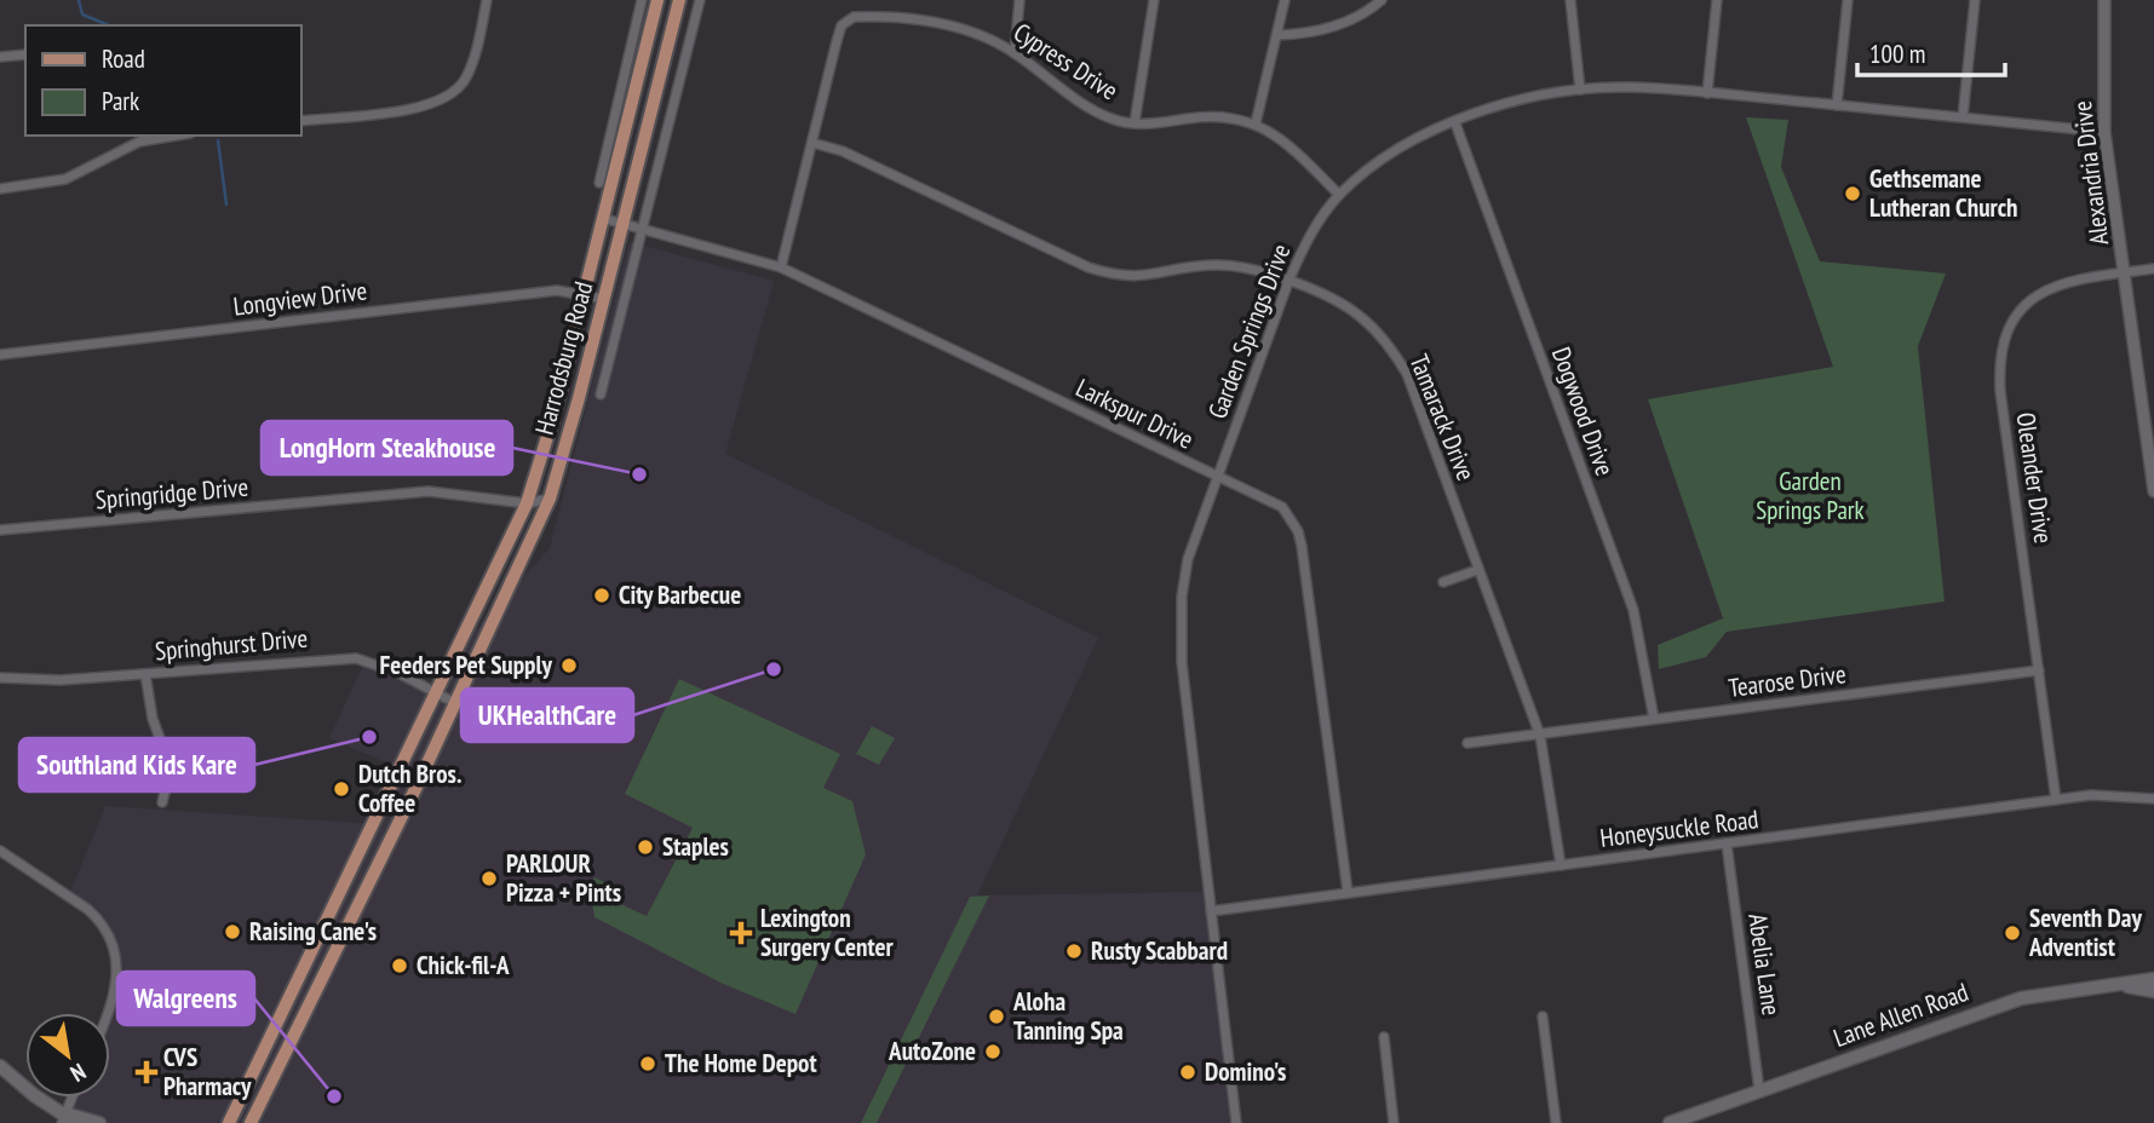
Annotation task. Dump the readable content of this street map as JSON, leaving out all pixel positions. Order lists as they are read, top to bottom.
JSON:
{
  "streets": {
    "main road": ["Harrodsburg Road", "Lane Allen Road"],
    "street": [
      "Cypress Drive",
      "Alexandria Drive",
      "Longview Drive",
      "Garden Springs Drive",
      "Dogwood Drive",
      "Larkspur Drive",
      "Tamarack Drive",
      "Oleander Drive",
      "Springridge Drive",
      "Springhurst Drive",
      "Tearose Drive",
      "Honeysuckle Road",
      "Abelia Lane"
    ]
  },
  "crossings": [
    ["Cypress Drive", "Garden Springs Drive"],
    ["Cypress Drive", "Larkspur Drive"],
    ["Cypress Drive", "Tamarack Drive"],
    ["Alexandria Drive", "Garden Springs Drive"],
    ["Alexandria Drive", "Oleander Drive"],
    ["Longview Drive", "Harrodsburg Road"],
    ["Garden Springs Drive", "Dogwood Drive"],
    ["Garden Springs Drive", "Larkspur Drive"],
    ["Garden Springs Drive", "Tamarack Drive"],
    ["Garden Springs Drive", "Honeysuckle Road"],
    ["Harrodsburg Road", "Larkspur Drive"],
    ["Harrodsburg Road", "Springridge Drive"],
    ["Harrodsburg Road", "Springhurst Drive"],
    ["Dogwood Drive", "Tearose Drive"],
    ["Larkspur Drive", "Honeysuckle Road"],
    ["Tamarack Drive", "Tearose Drive"],
    ["Tamarack Drive", "Honeysuckle Road"],
    ["Oleander Drive", "Tearose Drive"],
    ["Oleander Drive", "Honeysuckle Road"],
    ["Honeysuckle Road", "Abelia Lane"],
    ["Abelia Lane", "Lane Allen Road"]
  ],
  "parks": ["Garden Springs Park"],
  "places": {
    "other": [
      "Gethsemane Lutheran Church",
      "LongHorn Steakhouse",
      "City Barbecue",
      "Feeders Pet Supply",
      "UKHealthCare",
      "Southland Kids Kare",
      "Dutch Bros. Coffee",
      "Staples",
      "PARLOUR Pizza + Pints",
      "Raising Cane's",
      "Seventh Day Adventist",
      "Rusty Scabbard",
      "Chick-fil-A",
      "Aloha Tanning Spa",
      "AutoZone",
      "The Home Depot",
      "Domino's",
      "Walgreens"
    ],
    "health": ["Lexington Surgery Center", "CVS Pharmacy"]
  },
  "legend": ["Road", "Park"],
  "scale_bar": "100 m",
  "north": "bottom right"
}
